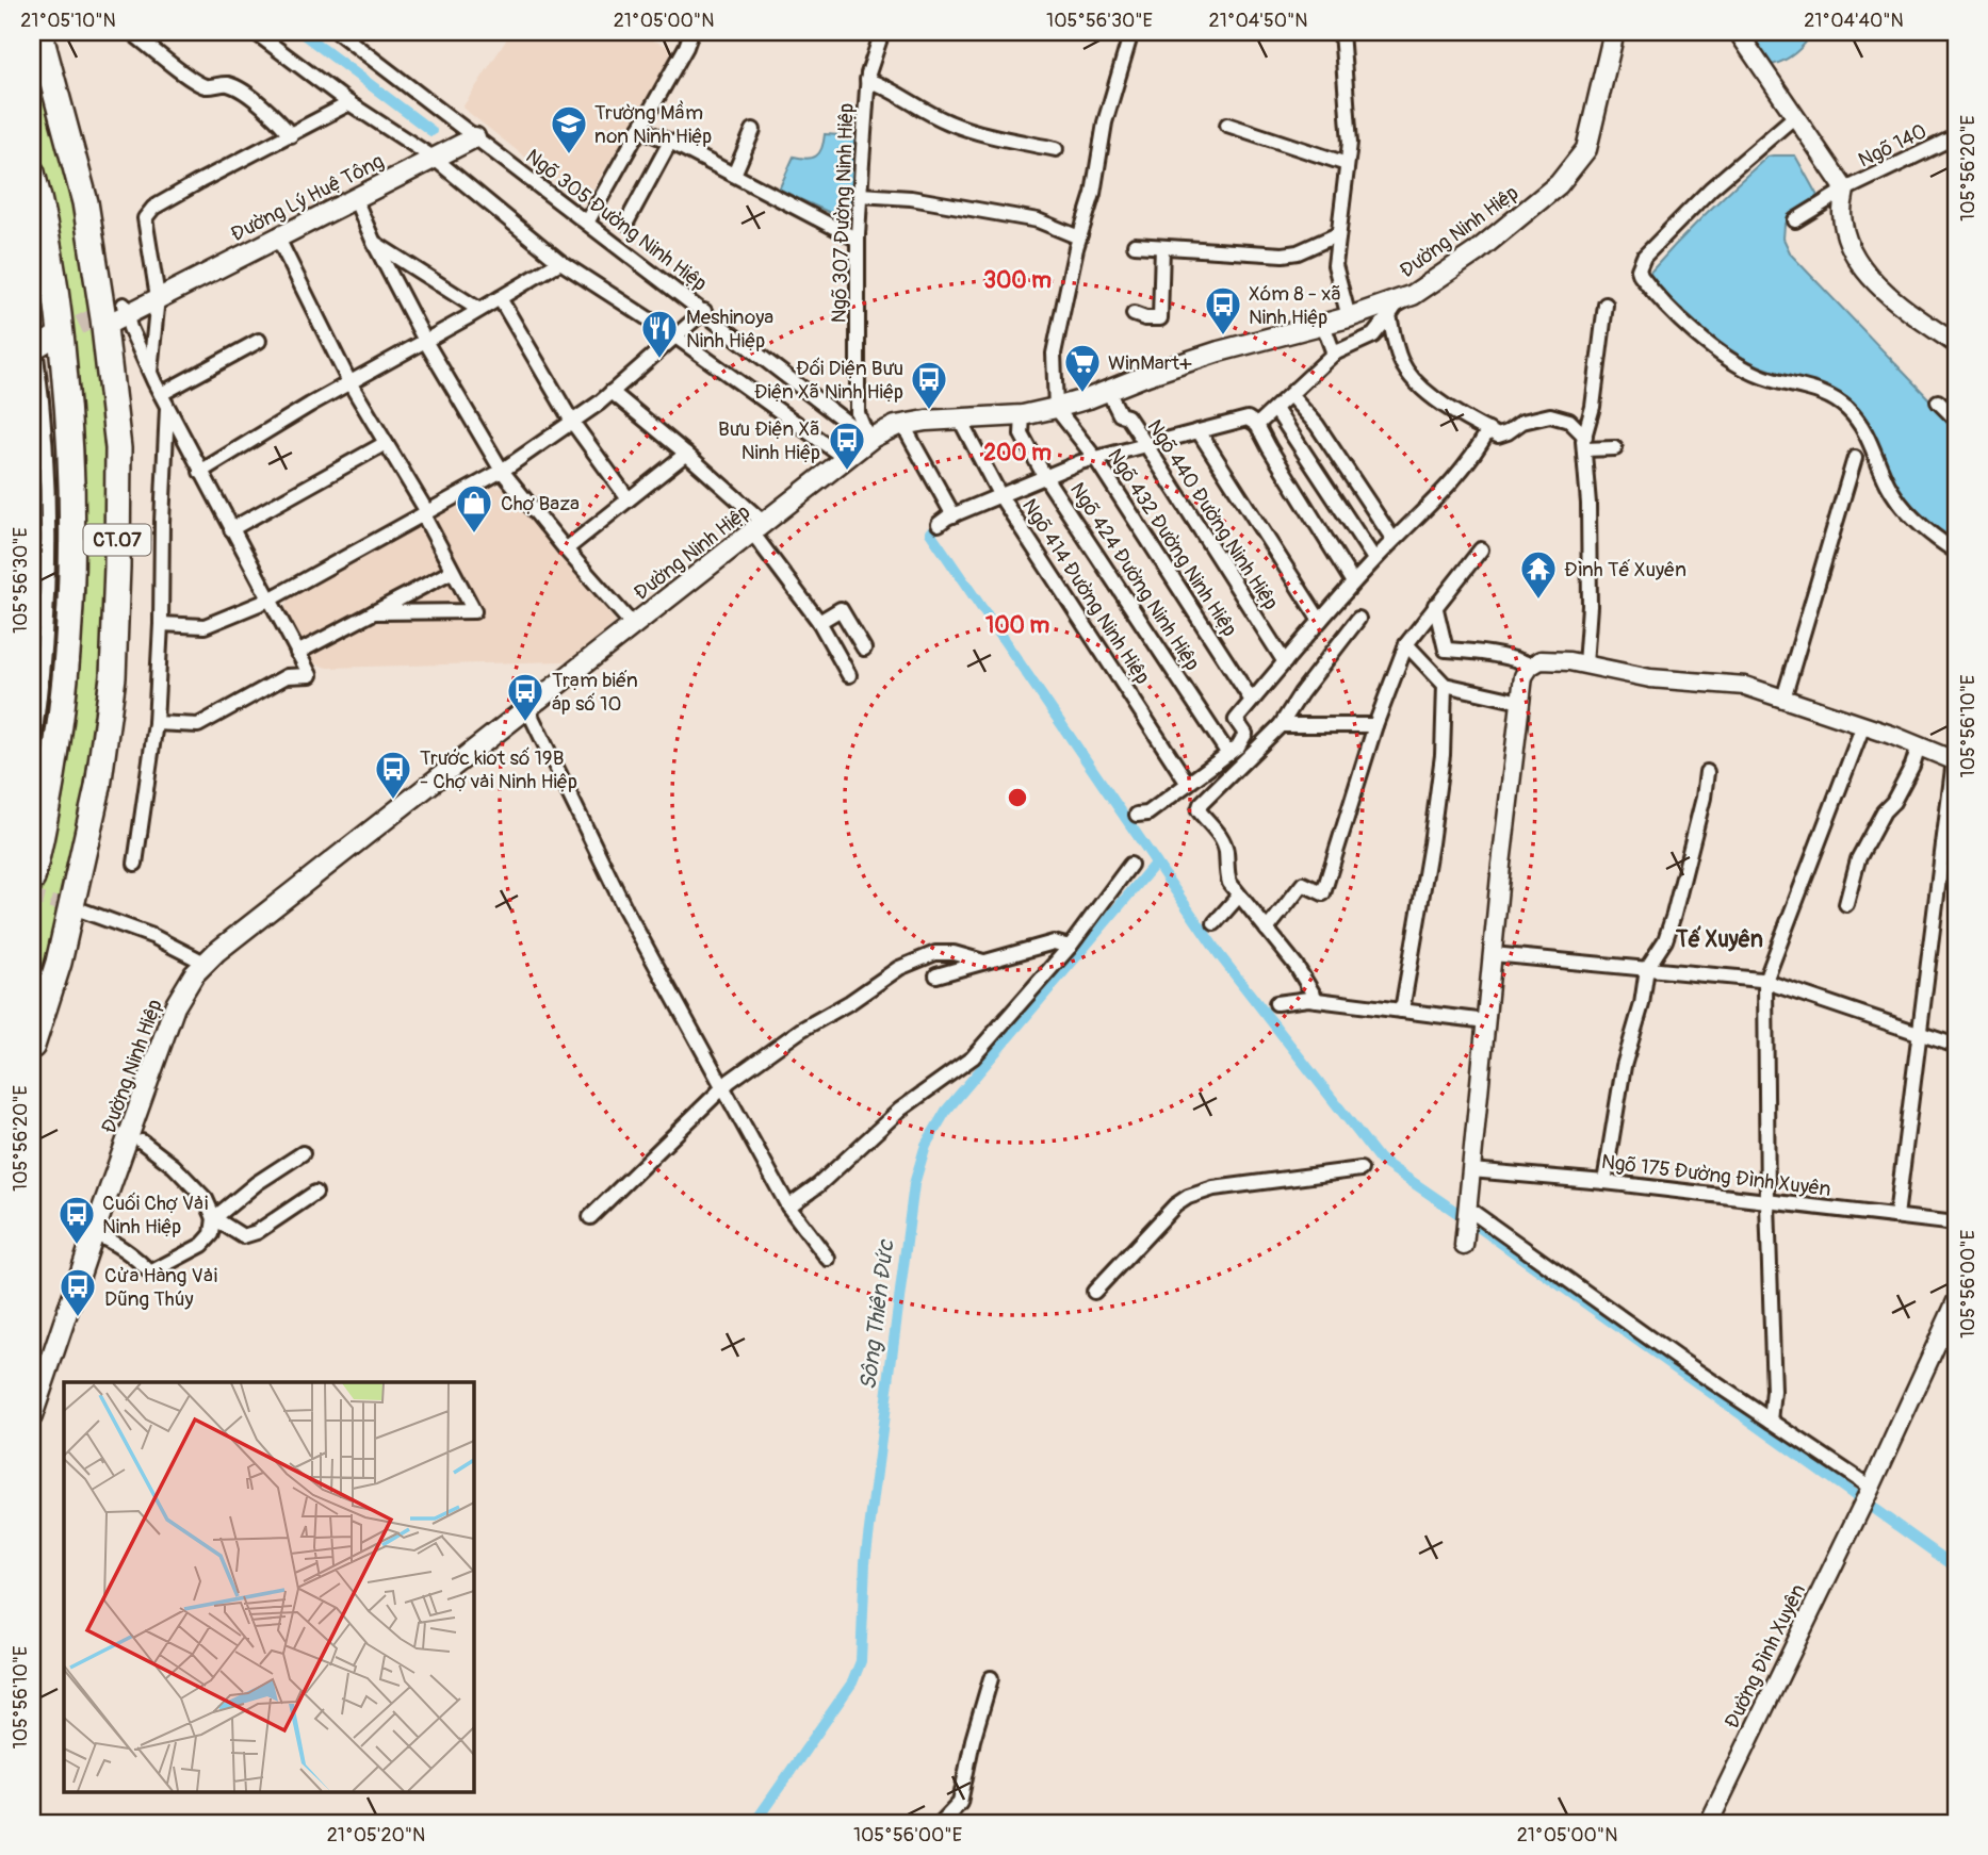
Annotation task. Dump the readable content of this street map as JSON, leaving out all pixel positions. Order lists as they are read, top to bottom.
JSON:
{
  "streets": {
    "highway": ["CT.07"],
    "main road": ["Đường Lý Huệ Tông", "Đường Ninh Hiệp"],
    "street": [
      "Ngõ 140",
      "Ngõ 307 Đường Ninh Hiệp",
      "Ngõ 305 Đường Ninh Hiệp",
      "Ngõ 440 Đường Ninh Hiệp",
      "Ngõ 432 Đường Ninh Hiệp",
      "Ngõ 424 Đường Ninh Hiệp",
      "Ngõ 414 Đường Ninh Hiệp",
      "Ngõ 175 Đường Đình Xuyên",
      "Đường Đình Xuyên"
    ]
  },
  "crossings": [
    ["Đường Lý Huệ Tông", "Ngõ 305 Đường Ninh Hiệp"],
    ["Ngõ 307 Đường Ninh Hiệp", "Ngõ 305 Đường Ninh Hiệp"],
    ["Ngõ 307 Đường Ninh Hiệp", "Đường Ninh Hiệp"],
    ["Ngõ 305 Đường Ninh Hiệp", "Đường Ninh Hiệp"],
    ["Đường Ninh Hiệp", "Ngõ 440 Đường Ninh Hiệp"],
    ["Đường Ninh Hiệp", "Ngõ 432 Đường Ninh Hiệp"],
    ["Đường Ninh Hiệp", "Ngõ 424 Đường Ninh Hiệp"],
    ["Đường Ninh Hiệp", "Ngõ 414 Đường Ninh Hiệp"]
  ],
  "districts": ["Tế Xuyên"],
  "water": ["Sông Thiên Đức"],
  "places": {
    "school or university": ["Trường Mầm non Ninh Hiệp"],
    "bus stop": [
      "Xóm 8 - xã Ninh Hiệp",
      "Đối Diện Bưu Điện Xã Ninh Hiệp",
      "Bưu Điện Xã Ninh Hiệp",
      "Trạm biến áp số 10",
      "Trước kiot số 19B - Chợ vải Ninh Hiệp",
      "Cuối Chợ Vải Ninh Hiệp",
      "Cửa Hàng Vải Dũng Thúy"
    ],
    "restaurant": ["Meshinoya Ninh Hiệp"],
    "supermarket": ["WinMart+"],
    "shop": ["Chợ Baza"],
    "temple": ["Đình Tế Xuyên"]
  },
  "coordinates": [
    "21°05'10\"N",
    "21°05'00\"N",
    "105°56'30\"E",
    "21°04'50\"N",
    "21°04'40\"N",
    "105°56'20\"E",
    "105°56'10\"E",
    "105°56'00\"E",
    "21°05'20\"N"
  ],
  "rings": ["300 m", "200 m", "100 m"]
}
